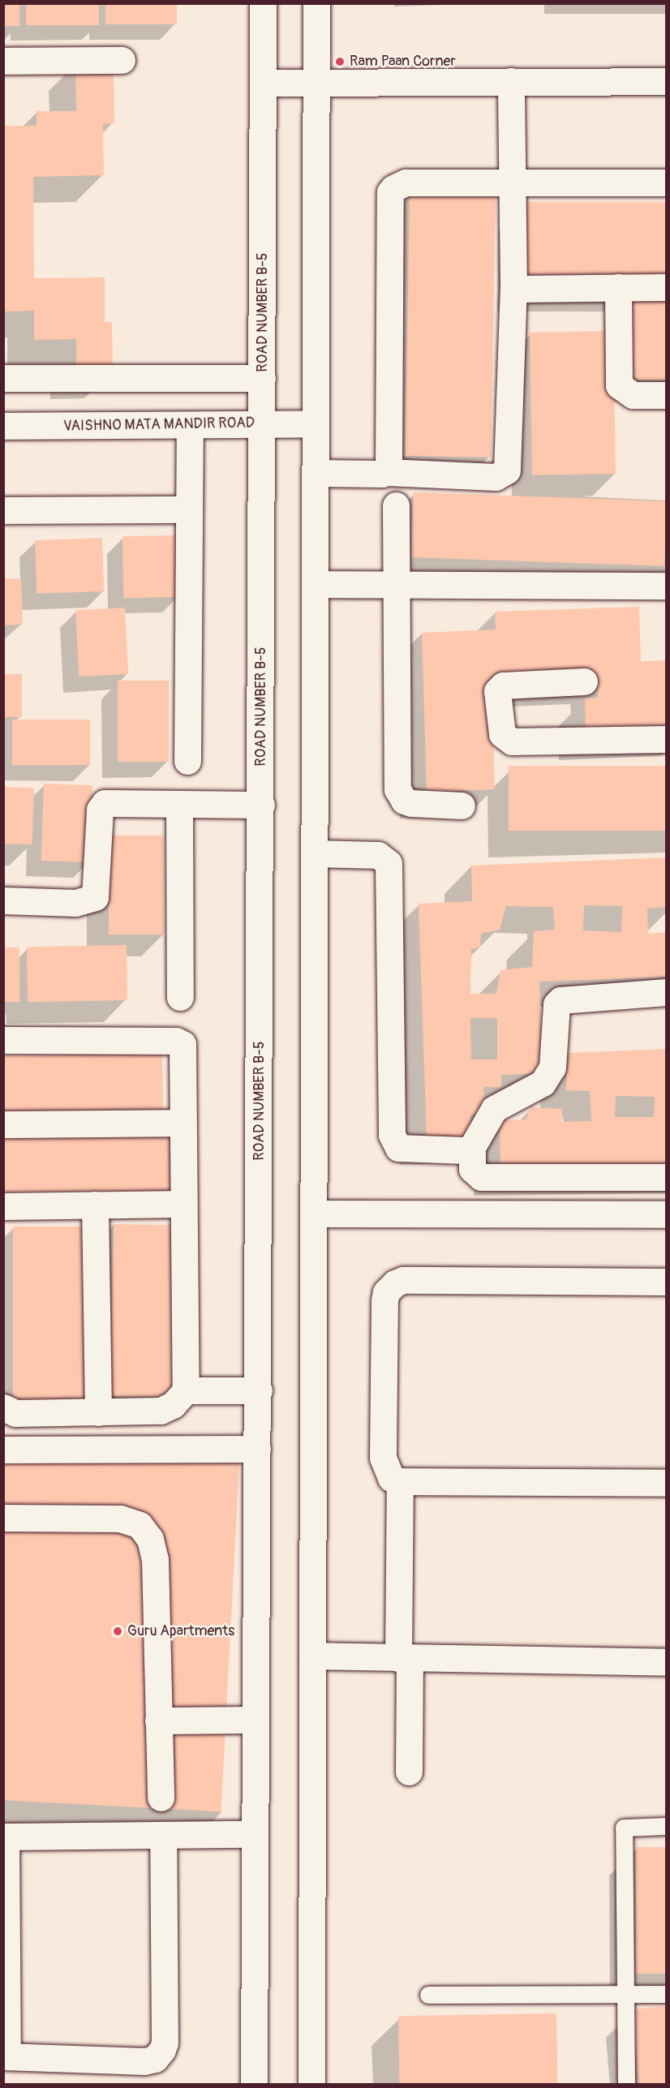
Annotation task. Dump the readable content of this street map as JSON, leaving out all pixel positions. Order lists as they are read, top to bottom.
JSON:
{
  "streets": {
    "street": ["ROAD NUMBER B-5", "VAISHNO MATA MANDIR ROAD"]
  },
  "crossings": [
    ["ROAD NUMBER B-5", "VAISHNO MATA MANDIR ROAD"]
  ],
  "places": ["Ram Paan Corner", "Guru Apartments"]
}
